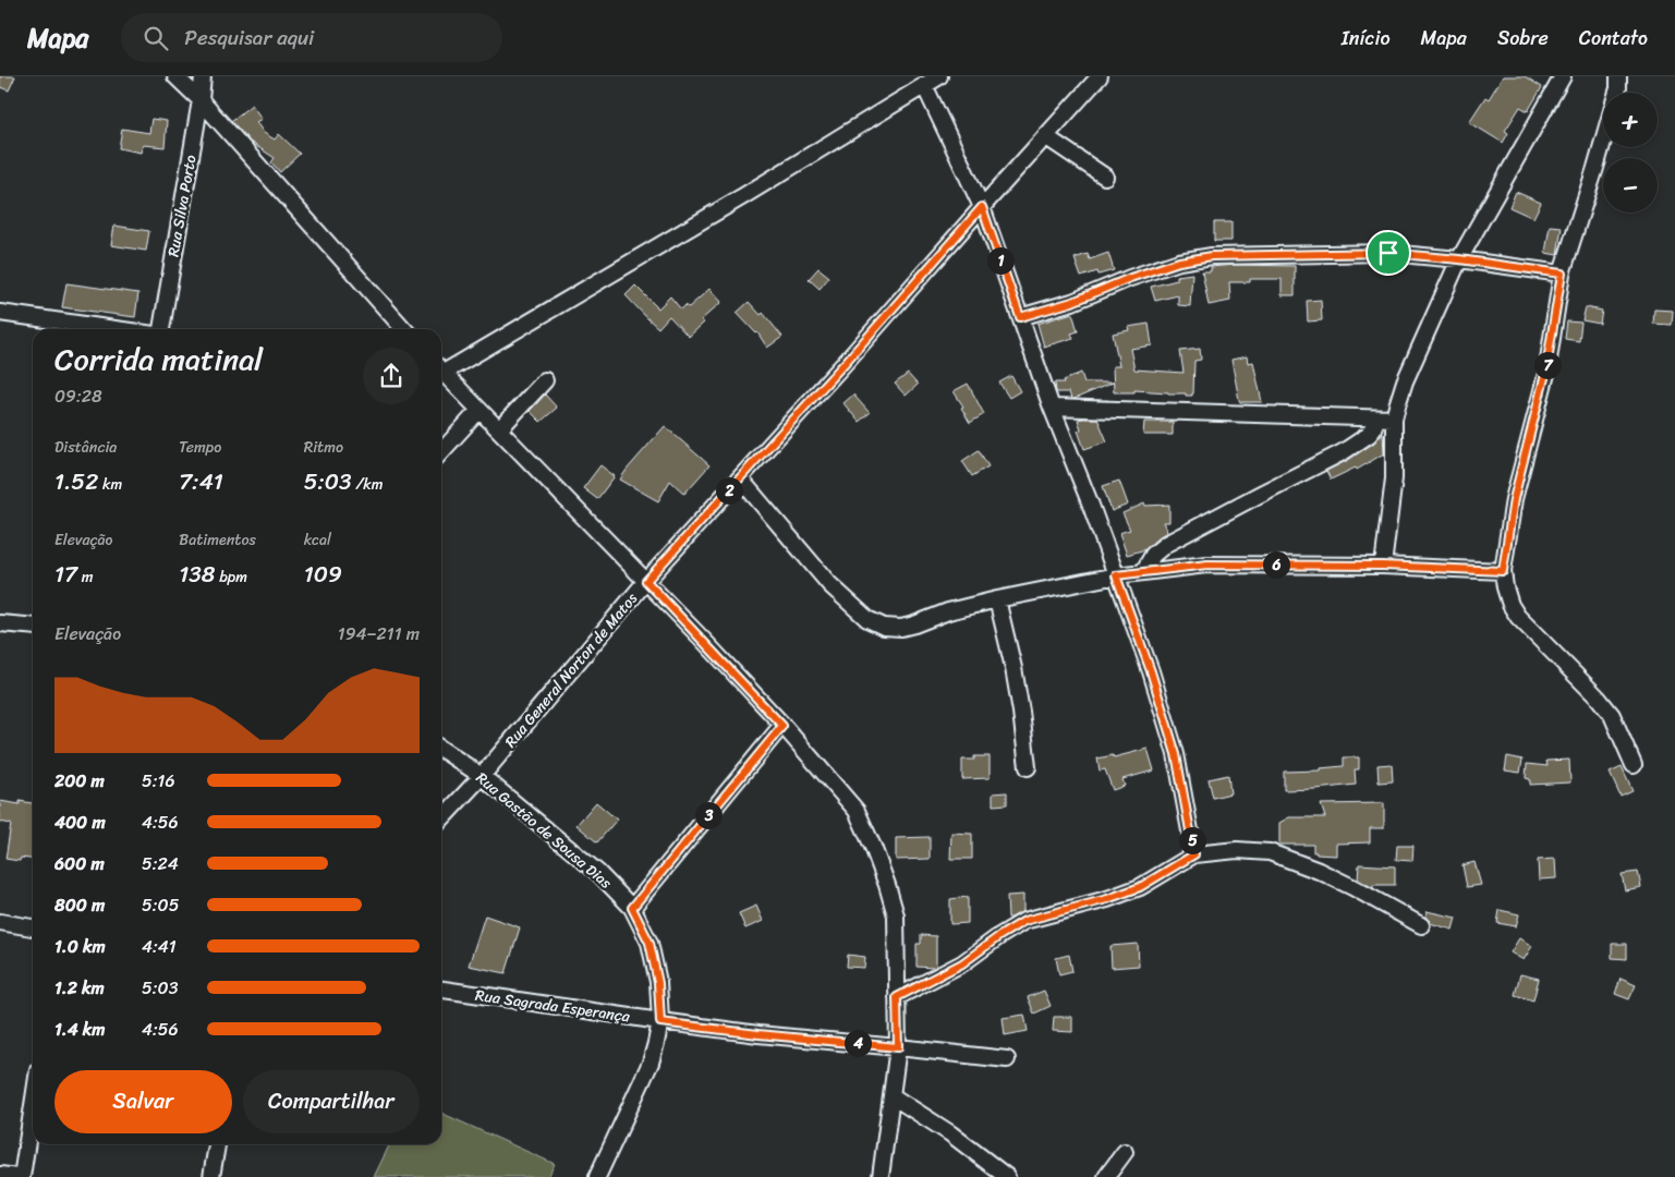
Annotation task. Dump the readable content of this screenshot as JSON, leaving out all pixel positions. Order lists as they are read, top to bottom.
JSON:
{
  "streets": {
    "street": [
      "Rua Silva Porto",
      "Rua General Norton de Matos",
      "Rua Gastão de Sousa Dias",
      "Rua Sagrada Esperança"
    ]
  },
  "crossings": [
    ["Rua General Norton de Matos", "Rua Gastão de Sousa Dias"],
    ["Rua Gastão de Sousa Dias", "Rua Sagrada Esperança"]
  ],
  "page": {
    "header": "Mapa",
    "search": "Pesquisar aqui",
    "nav": [
      "Início",
      "Mapa",
      "Sobre",
      "Contato"
    ],
    "map_buttons": ["+", "−"],
    "pins": [
      "1",
      "7",
      "2",
      "6",
      "3",
      "5",
      "4"
    ],
    "heading": ["Corrida matinal", "09:28"],
    "stats": [
      ["Distância", "1.52 km"],
      ["Tempo", "7:41"],
      ["Ritmo", "5:03 /km"],
      ["Elevação", "17 m"],
      ["Batimentos", "138 bpm"],
      ["kcal", "109"]
    ],
    "chart": ["Elevação", "194–211 m"],
    "list": [
      {
        "name": "200 m",
        "note": "5:16"
      },
      {
        "name": "400 m",
        "note": "4:56"
      },
      {
        "name": "600 m",
        "note": "5:24"
      },
      {
        "name": "800 m",
        "note": "5:05"
      },
      {
        "name": "1.0 km",
        "note": "4:41"
      },
      {
        "name": "1.2 km",
        "note": "5:03"
      },
      {
        "name": "1.4 km",
        "note": "4:56"
      }
    ],
    "buttons": ["Salvar", "Compartilhar"]
  }
}
